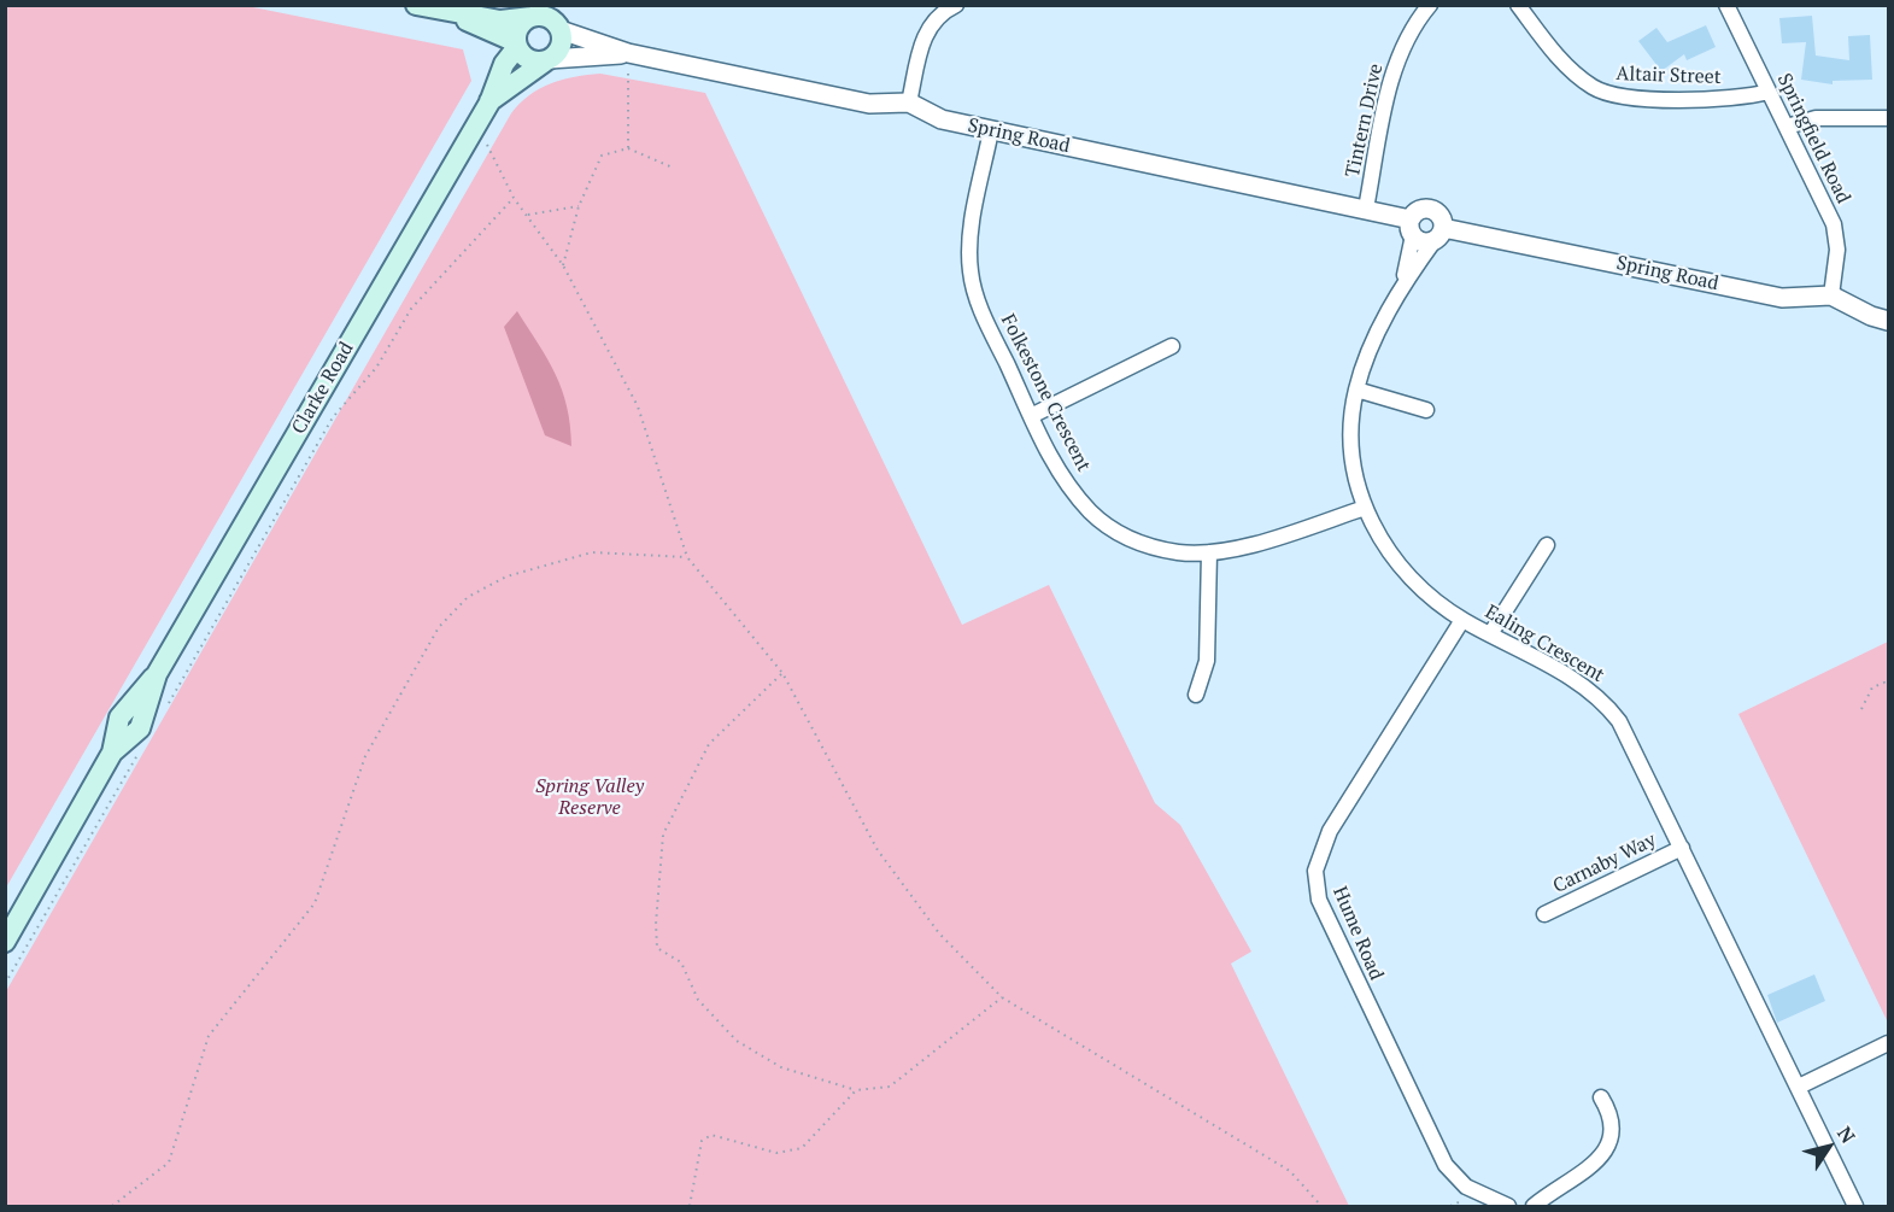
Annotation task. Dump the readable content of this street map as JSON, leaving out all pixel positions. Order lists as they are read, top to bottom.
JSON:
{
  "streets": {
    "main road": ["Clarke Road"],
    "street": [
      "Altair Street",
      "Tintern Drive",
      "Spring Road",
      "Springfield Road",
      "Folkestone Crescent",
      "Ealing Crescent",
      "Carnaby Way",
      "Hume Road"
    ]
  },
  "crossings": [
    ["Altair Street", "Springfield Road"],
    ["Tintern Drive", "Spring Road"],
    ["Spring Road", "Springfield Road"],
    ["Spring Road", "Clarke Road"],
    ["Spring Road", "Folkestone Crescent"],
    ["Spring Road", "Ealing Crescent"],
    ["Folkestone Crescent", "Ealing Crescent"],
    ["Ealing Crescent", "Carnaby Way"],
    ["Ealing Crescent", "Hume Road"]
  ],
  "parks": ["Spring Valley Reserve"],
  "north": "top right"
}
